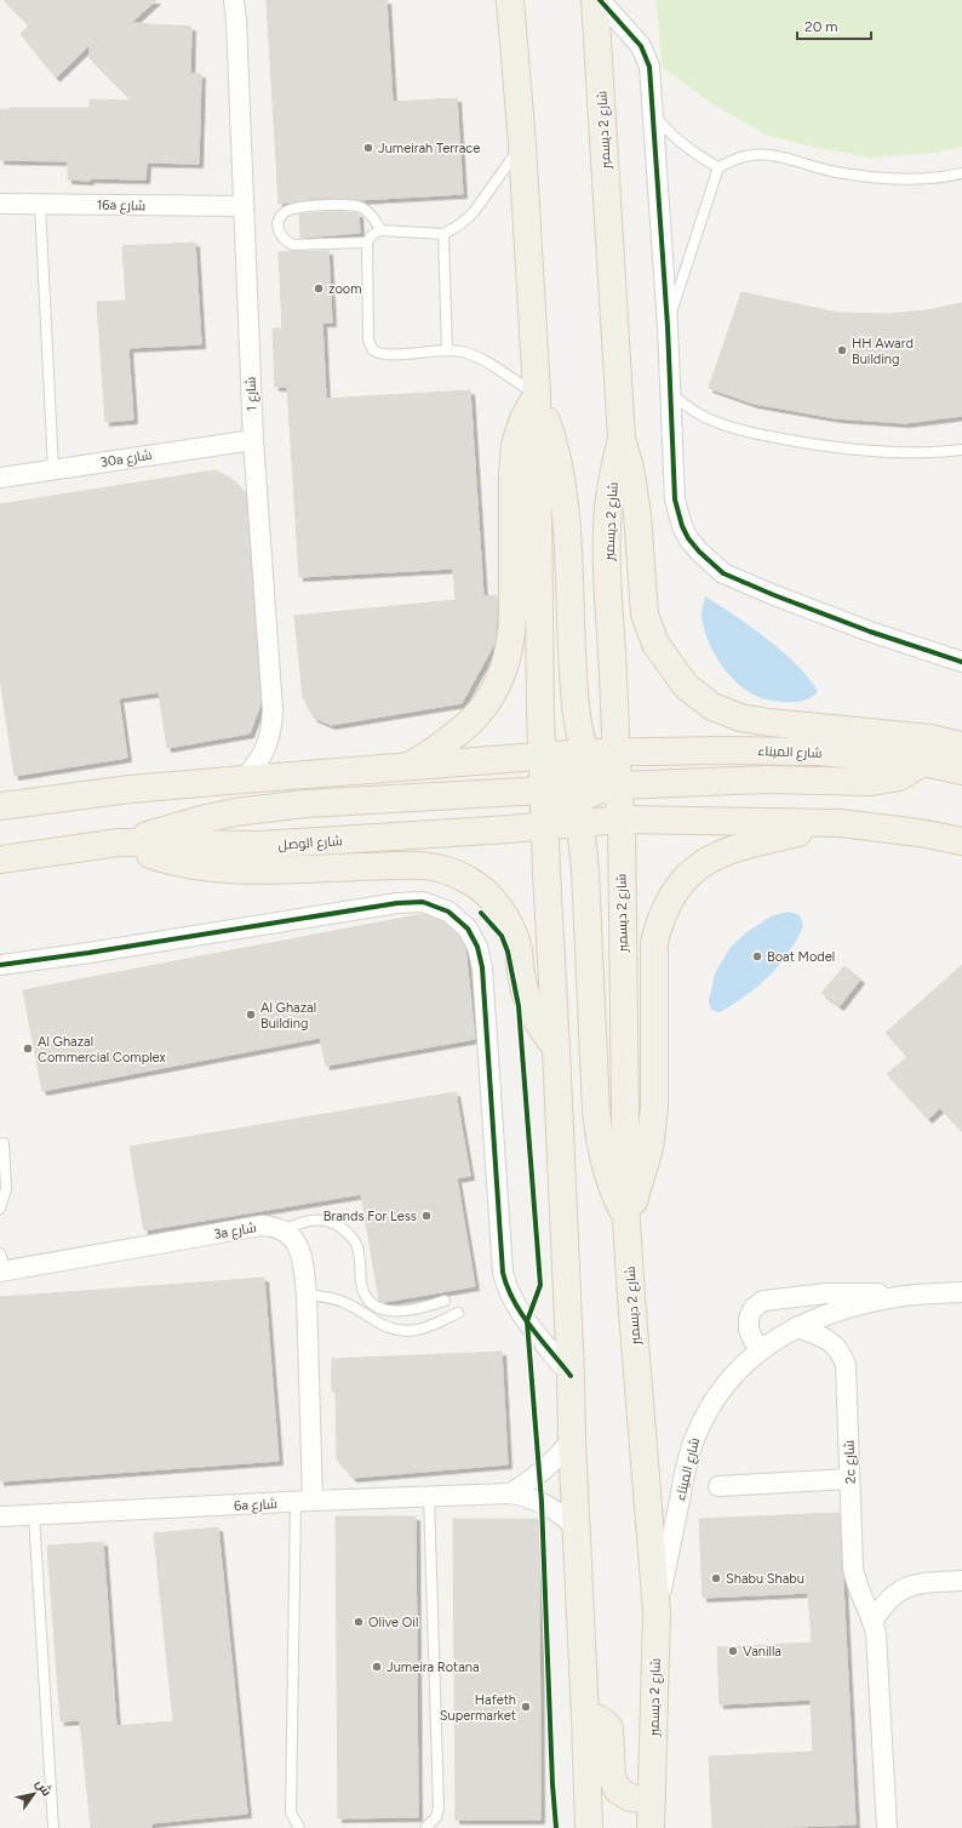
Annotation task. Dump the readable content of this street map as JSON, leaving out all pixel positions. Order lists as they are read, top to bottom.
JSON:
{
  "streets": {
    "main road": ["شارع 2 ديسمبر", "شارع الميناء", "شارع الوصل"],
    "street": [
      "16a شارع",
      "شارع 1",
      "30a شارع",
      "3a شارع",
      "2c شارع",
      "6a شارع"
    ]
  },
  "crossings": [
    ["شارع 2 ديسمبر", "شارع الميناء"],
    ["شارع 2 ديسمبر", "شارع الوصل"],
    ["16a شارع", "شارع 1"],
    ["شارع 1", "30a شارع"],
    ["شارع الميناء", "2c شارع"]
  ],
  "places": [
    "Jumeirah Terrace",
    "zoom",
    "HH Award Building",
    "Boat Model",
    "Al Ghazal Building",
    "Al Ghazal Commercial Complex",
    "Brands For Less",
    "Shabu Shabu",
    "Olive Oil",
    "Vanilla",
    "Jumeira Rotana",
    "Hafeth Supermarket"
  ],
  "scale_bar": "20 m",
  "north": "top right"
}
